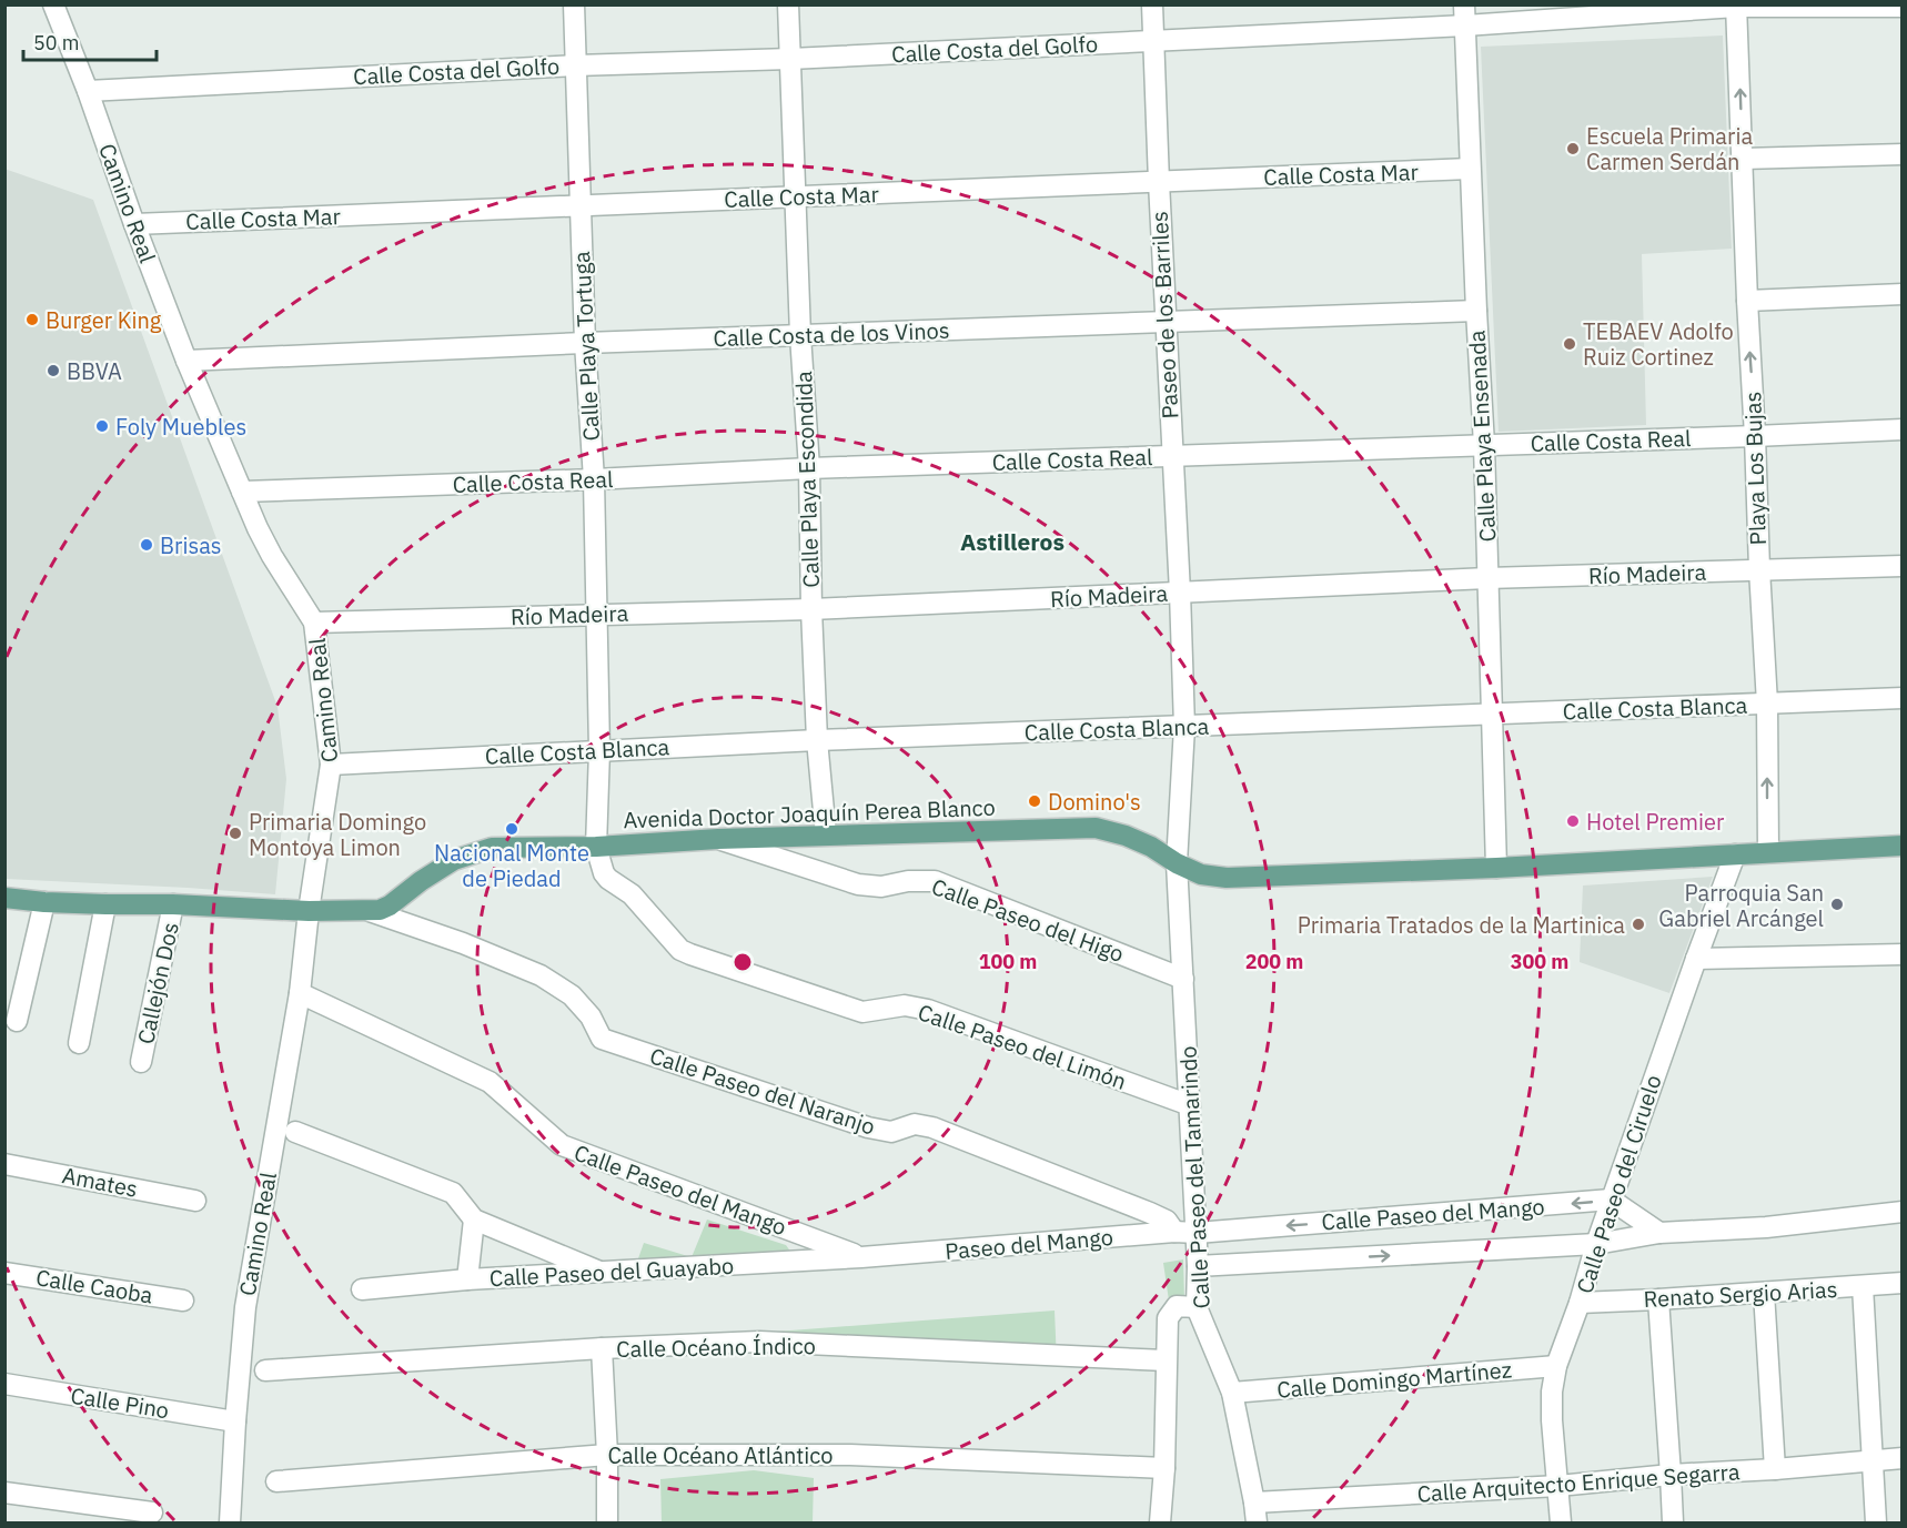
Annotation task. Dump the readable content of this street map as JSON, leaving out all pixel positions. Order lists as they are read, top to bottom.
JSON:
{
  "streets": {
    "main road": ["Avenida Doctor Joaquín Perea Blanco"],
    "street": [
      "Calle Costa del Golfo",
      "Calle Costa Mar",
      "Camino Real",
      "Paseo de los Barriles",
      "Calle Costa de los Vinos",
      "Calle Playa Tortuga",
      "Calle Playa Ensenada",
      "Calle Costa Real",
      "Playa Los Bujas",
      "Calle Playa Escondida",
      "Río Madeira",
      "Calle Costa Blanca",
      "Calle Paseo del Higo",
      "Callejón Dos",
      "Calle Paseo del Limón",
      "Calle Paseo del Naranjo",
      "Calle Paseo del Tamarindo",
      "Amates",
      "Calle Paseo del Ciruelo",
      "Calle Paseo del Mango",
      "Paseo del Mango",
      "Calle Paseo del Guayabo",
      "Calle Caoba",
      "Renato Sergio Arias",
      "Calle Océano Índico",
      "Calle Domingo Martínez",
      "Calle Pino",
      "Calle Océano Atlántico",
      "Calle Arquitecto Enrique Segarra"
    ]
  },
  "crossings": [
    ["Calle Costa del Golfo", "Camino Real"],
    ["Calle Costa del Golfo", "Paseo de los Barriles"],
    ["Calle Costa del Golfo", "Calle Playa Tortuga"],
    ["Calle Costa del Golfo", "Calle Playa Ensenada"],
    ["Calle Costa del Golfo", "Playa Los Bujas"],
    ["Calle Costa del Golfo", "Calle Playa Escondida"],
    ["Calle Costa Mar", "Camino Real"],
    ["Calle Costa Mar", "Paseo de los Barriles"],
    ["Calle Costa Mar", "Calle Playa Tortuga"],
    ["Calle Costa Mar", "Calle Playa Ensenada"],
    ["Calle Costa Mar", "Calle Playa Escondida"],
    ["Camino Real", "Calle Costa de los Vinos"],
    ["Camino Real", "Calle Costa Real"],
    ["Camino Real", "Río Madeira"],
    ["Camino Real", "Calle Costa Blanca"],
    ["Camino Real", "Avenida Doctor Joaquín Perea Blanco"],
    ["Camino Real", "Calle Paseo del Mango"],
    ["Camino Real", "Calle Pino"],
    ["Paseo de los Barriles", "Calle Costa de los Vinos"],
    ["Paseo de los Barriles", "Calle Costa Real"],
    ["Paseo de los Barriles", "Río Madeira"],
    ["Paseo de los Barriles", "Calle Costa Blanca"],
    ["Paseo de los Barriles", "Avenida Doctor Joaquín Perea Blanco"],
    ["Paseo de los Barriles", "Calle Paseo del Tamarindo"],
    ["Calle Costa de los Vinos", "Calle Playa Tortuga"],
    ["Calle Costa de los Vinos", "Calle Playa Ensenada"],
    ["Calle Costa de los Vinos", "Calle Playa Escondida"],
    ["Calle Playa Tortuga", "Calle Costa Real"],
    ["Calle Playa Tortuga", "Río Madeira"],
    ["Calle Playa Tortuga", "Calle Costa Blanca"],
    ["Calle Playa Tortuga", "Avenida Doctor Joaquín Perea Blanco"],
    ["Calle Playa Tortuga", "Calle Paseo del Limón"],
    ["Calle Playa Ensenada", "Calle Costa Real"],
    ["Calle Playa Ensenada", "Río Madeira"],
    ["Calle Playa Ensenada", "Calle Costa Blanca"],
    ["Calle Playa Ensenada", "Avenida Doctor Joaquín Perea Blanco"],
    ["Calle Costa Real", "Playa Los Bujas"],
    ["Calle Costa Real", "Calle Playa Escondida"],
    ["Playa Los Bujas", "Río Madeira"],
    ["Playa Los Bujas", "Calle Costa Blanca"],
    ["Playa Los Bujas", "Avenida Doctor Joaquín Perea Blanco"],
    ["Calle Playa Escondida", "Río Madeira"],
    ["Calle Playa Escondida", "Calle Costa Blanca"],
    ["Calle Playa Escondida", "Avenida Doctor Joaquín Perea Blanco"],
    ["Avenida Doctor Joaquín Perea Blanco", "Calle Paseo del Higo"],
    ["Avenida Doctor Joaquín Perea Blanco", "Callejón Dos"],
    ["Avenida Doctor Joaquín Perea Blanco", "Calle Paseo del Limón"],
    ["Avenida Doctor Joaquín Perea Blanco", "Calle Paseo del Naranjo"],
    ["Avenida Doctor Joaquín Perea Blanco", "Calle Paseo del Tamarindo"],
    ["Avenida Doctor Joaquín Perea Blanco", "Calle Paseo del Ciruelo"],
    ["Calle Paseo del Higo", "Calle Paseo del Tamarindo"],
    ["Calle Paseo del Limón", "Calle Paseo del Tamarindo"],
    ["Calle Paseo del Naranjo", "Paseo del Mango"],
    ["Calle Paseo del Tamarindo", "Calle Paseo del Mango"],
    ["Calle Paseo del Tamarindo", "Paseo del Mango"],
    ["Calle Paseo del Tamarindo", "Calle Domingo Martínez"],
    ["Calle Paseo del Tamarindo", "Calle Arquitecto Enrique Segarra"],
    ["Calle Paseo del Ciruelo", "Calle Paseo del Mango"],
    ["Calle Paseo del Ciruelo", "Renato Sergio Arias"],
    ["Calle Paseo del Ciruelo", "Calle Domingo Martínez"],
    ["Calle Paseo del Ciruelo", "Calle Arquitecto Enrique Segarra"],
    ["Calle Paseo del Mango", "Paseo del Mango"],
    ["Calle Paseo del Mango", "Calle Paseo del Guayabo"],
    ["Paseo del Mango", "Calle Paseo del Guayabo"]
  ],
  "one_way": ["Playa Los Bujas"],
  "districts": ["Astilleros"],
  "places": [
    "Escuela Primaria Carmen Serdán",
    "Burger King",
    "TEBAEV Adolfo Ruiz Cortinez",
    "BBVA",
    "Foly Muebles",
    "Brisas",
    "Domino's",
    "Hotel Premier",
    "Nacional Monte de Piedad",
    "Primaria Domingo Montoya Limon",
    "Parroquia San Gabriel Arcángel",
    "Primaria Tratados de la Martinica"
  ],
  "scale_bar": "50 m",
  "rings": ["100 m", "200 m", "300 m"]
}
